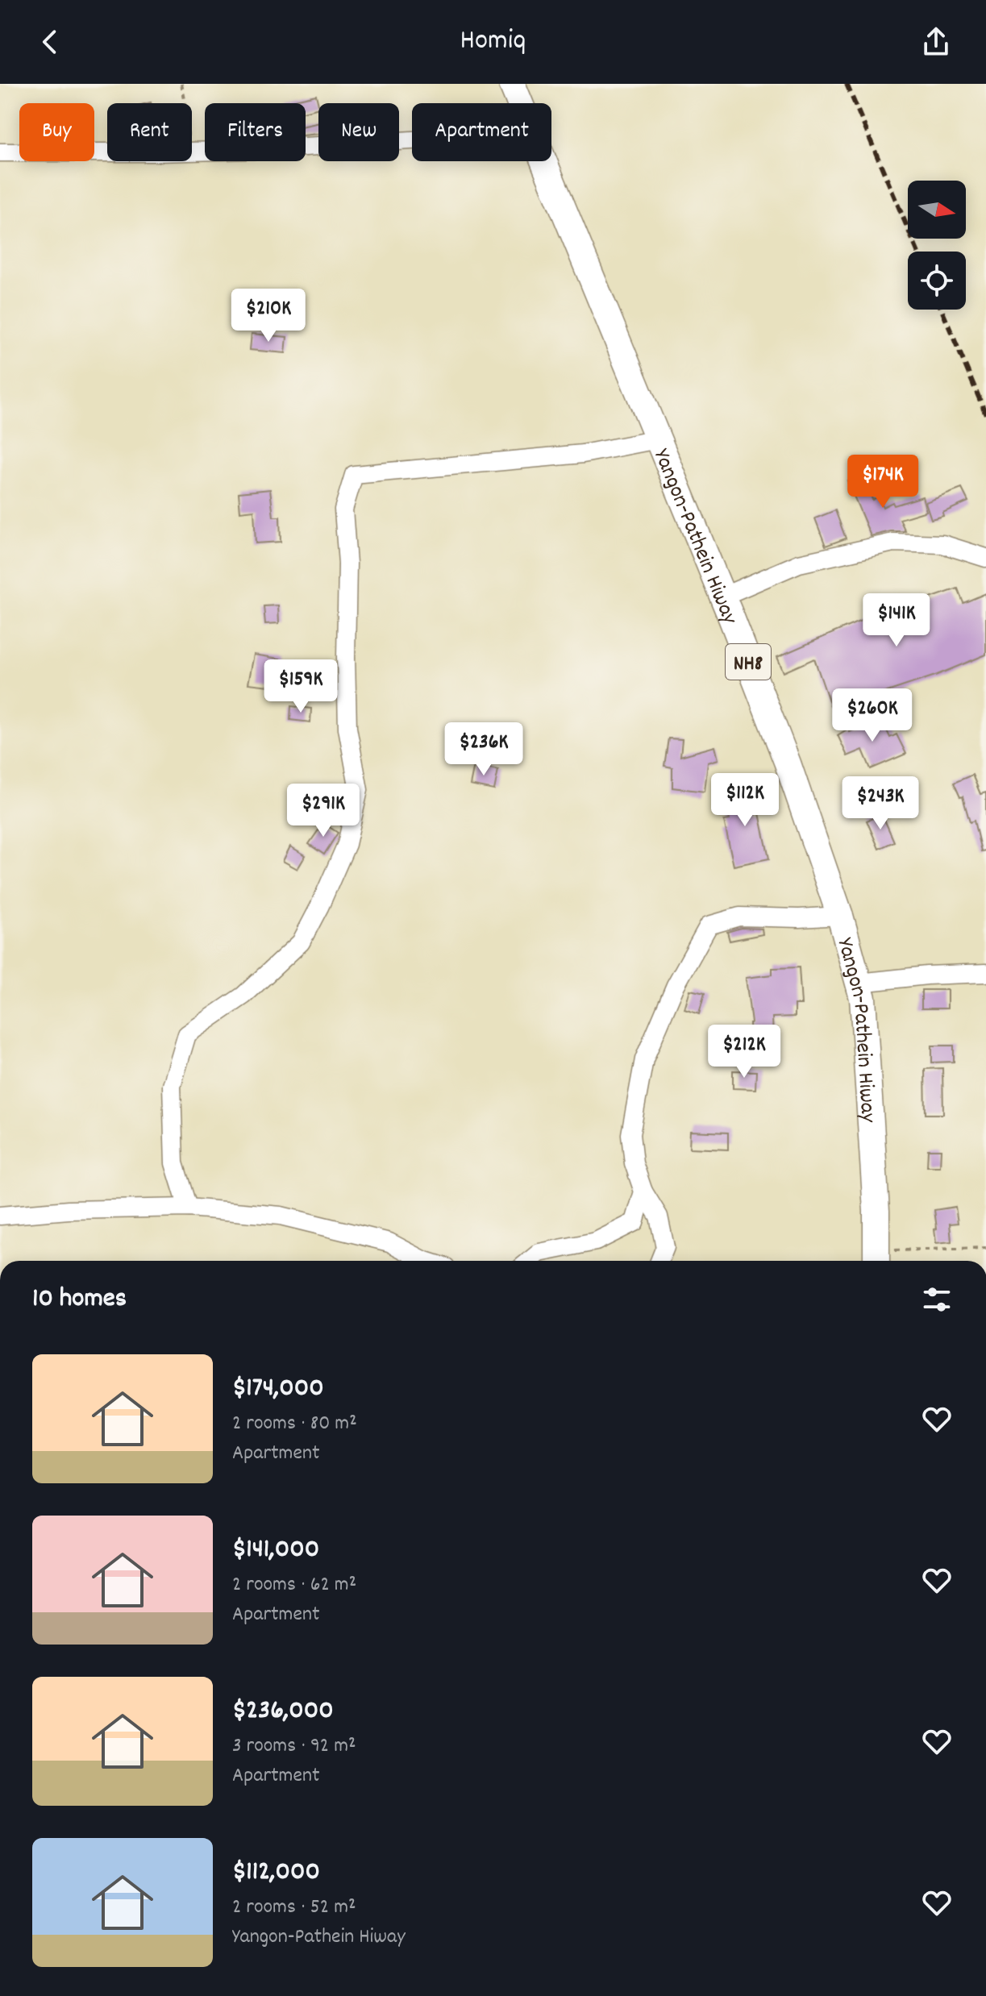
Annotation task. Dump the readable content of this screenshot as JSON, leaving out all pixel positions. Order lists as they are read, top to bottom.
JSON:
{
  "streets": {
    "highway": ["Yangon-Pathein Hiway", "NH8"]
  },
  "north": "right",
  "page": {
    "header": "Homiq",
    "chip": [
      "Buy",
      "Rent",
      "Filters",
      "New",
      "Apartment"
    ],
    "price": [
      "$210K",
      "$174K",
      "$141K",
      "$159K",
      "$260K",
      "$236K",
      "$112K",
      "$243K",
      "$291K",
      "$212K"
    ],
    "heading": "10 homes",
    "list": [
      {
        "name": "$174,000",
        "note": "2 rooms · 80 m² · Apartment"
      },
      {
        "name": "$141,000",
        "note": "2 rooms · 62 m² · Apartment"
      },
      {
        "name": "$236,000",
        "note": "3 rooms · 92 m² · Apartment"
      },
      {
        "name": "$112,000",
        "note": "2 rooms · 52 m² · Yangon-Pathein Hiway"
      }
    ]
  }
}
